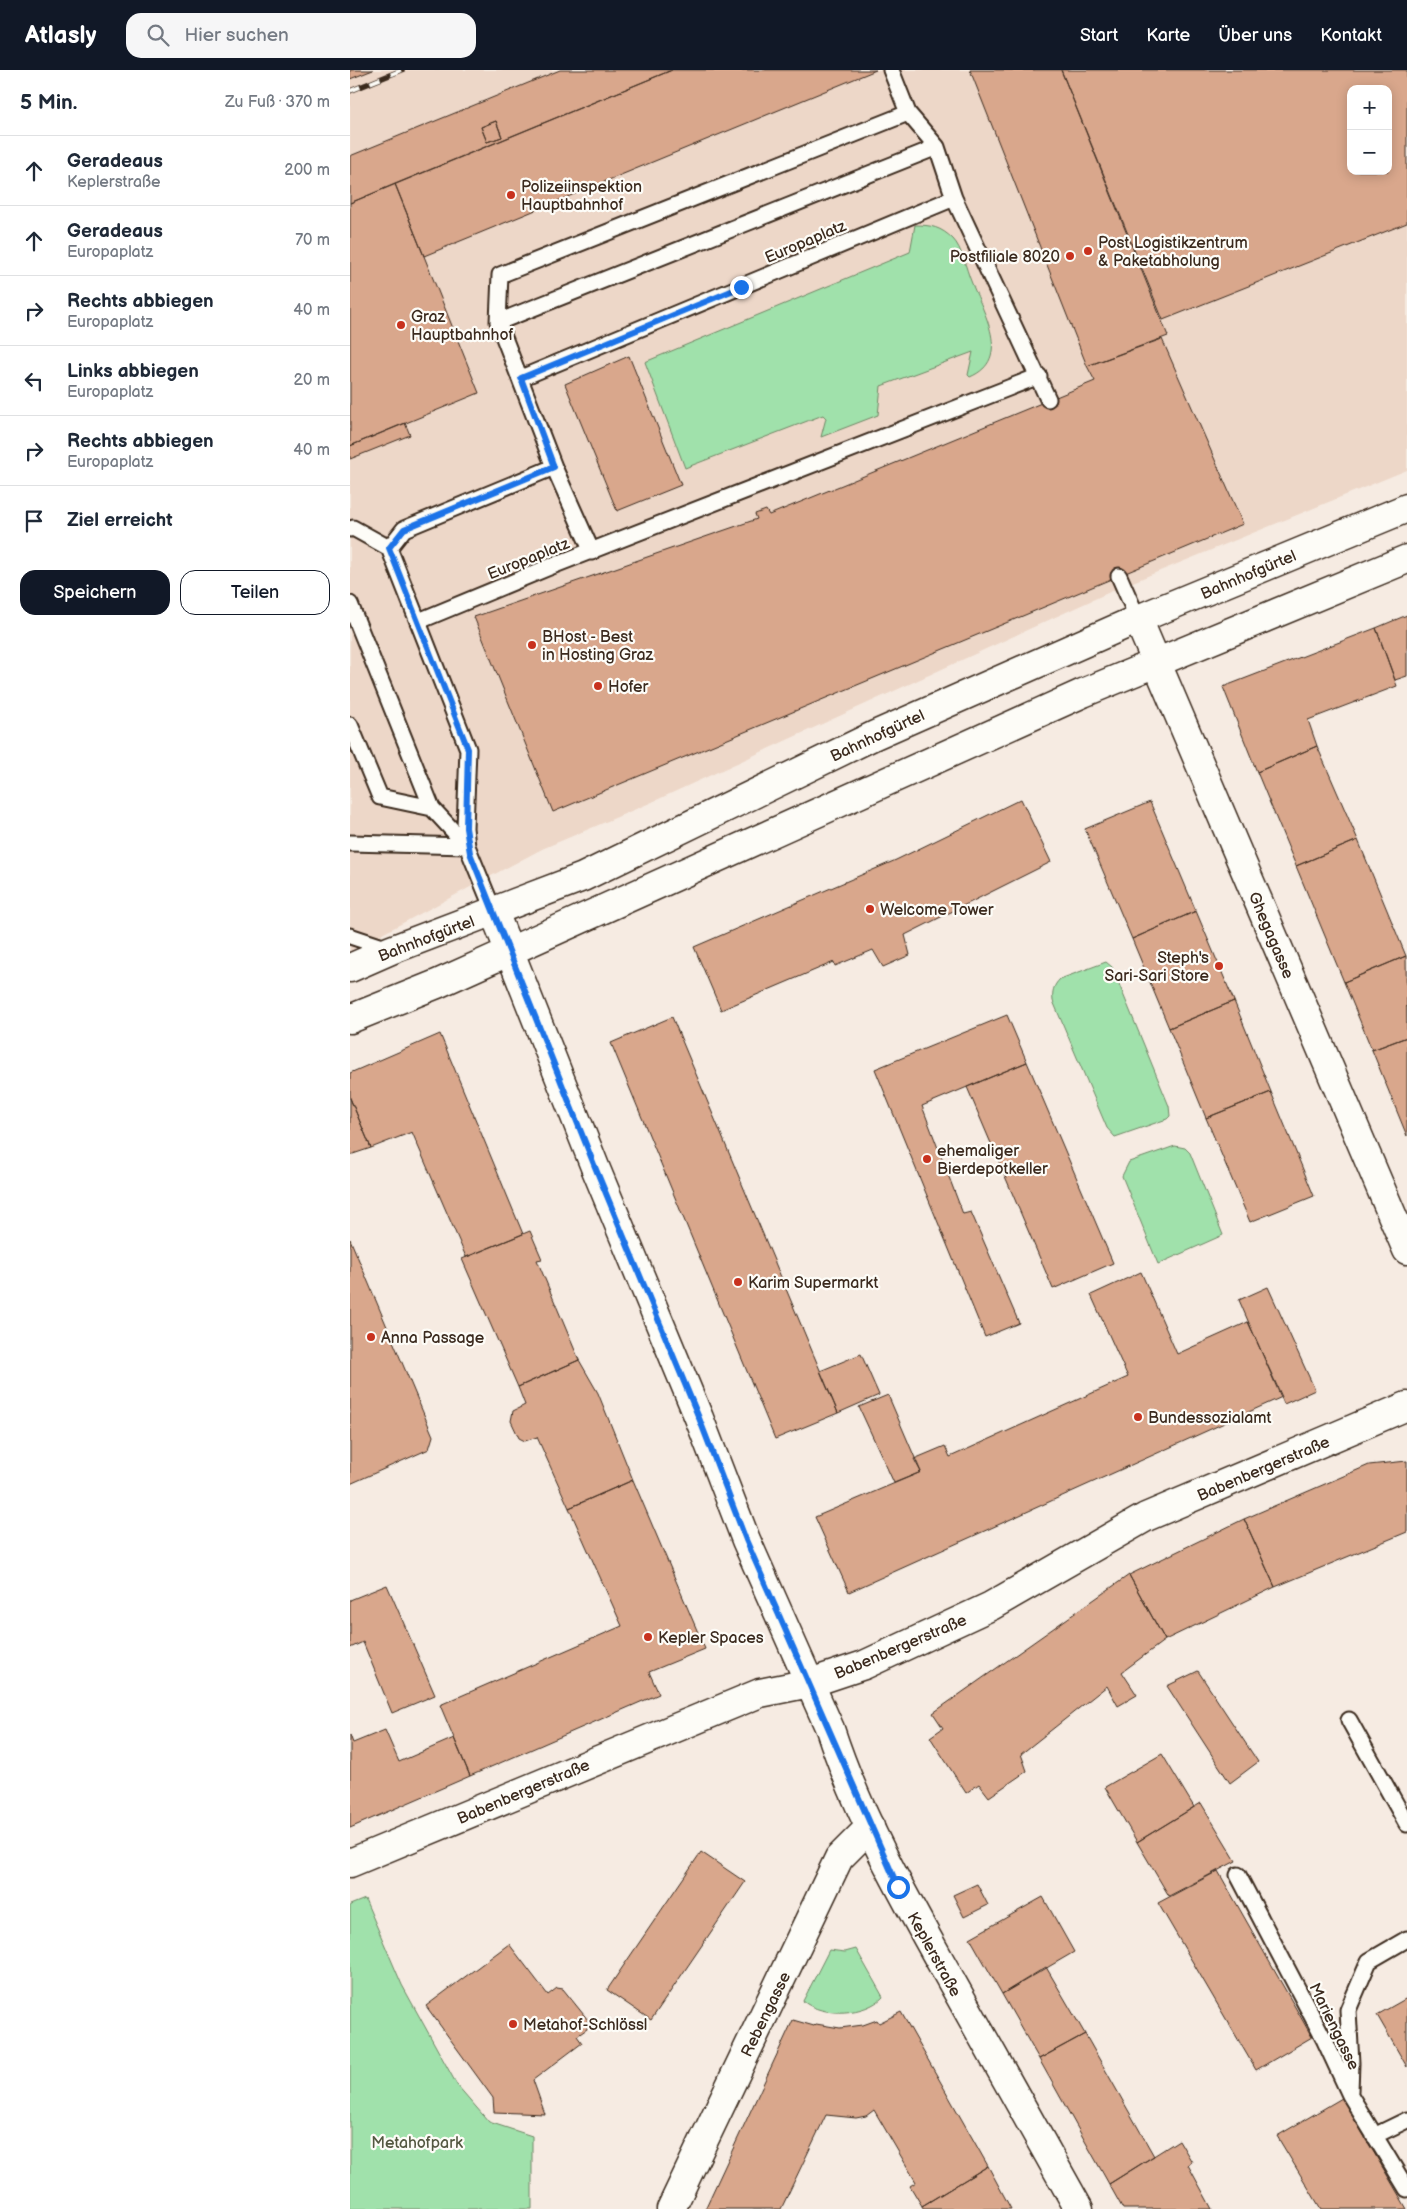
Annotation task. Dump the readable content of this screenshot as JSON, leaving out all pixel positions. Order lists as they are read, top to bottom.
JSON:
{
  "streets": {
    "main road": [
      "Bahnhofgürtel",
      "Ghegagasse",
      "Babenbergerstraße",
      "Keplerstraße",
      "Rebengasse"
    ],
    "lane": ["Europaplatz", "Mariengasse"]
  },
  "crossings": [
    ["Bahnhofgürtel", "Ghegagasse"],
    ["Bahnhofgürtel", "Keplerstraße"],
    ["Babenbergerstraße", "Keplerstraße"],
    ["Keplerstraße", "Rebengasse"]
  ],
  "parks": ["Metahofpark"],
  "places": [
    "Polizeiinspektion Hauptbahnhof",
    "Post Logistikzentrum & Paketabholung",
    "Postfiliale 8020",
    "Graz Hauptbahnhof",
    "BHost - Best in Hosting Graz",
    "Hofer",
    "Welcome Tower",
    "Steph's Sari-Sari Store",
    "ehemaliger Bierdepotkeller",
    "Karim Supermarkt",
    "Anna Passage",
    "Bundessozialamt",
    "Kepler Spaces",
    "Metahof-Schlössl"
  ],
  "page": {
    "header": "Atlasly",
    "search": "Hier suchen",
    "nav": [
      "Start",
      "Karte",
      "Über uns",
      "Kontakt"
    ],
    "heading": ["5 Min.", "Zu Fuß · 370 m"],
    "map_buttons": ["+", "−"],
    "list": [
      ["Geradeaus", "Keplerstraße", "200 m"],
      ["Geradeaus", "Europaplatz", "70 m"],
      ["Rechts abbiegen", "Europaplatz", "40 m"],
      ["Links abbiegen", "Europaplatz", "20 m"],
      ["Rechts abbiegen", "Europaplatz", "40 m"],
      "Ziel erreicht"
    ],
    "buttons": ["Speichern", "Teilen"]
  }
}
